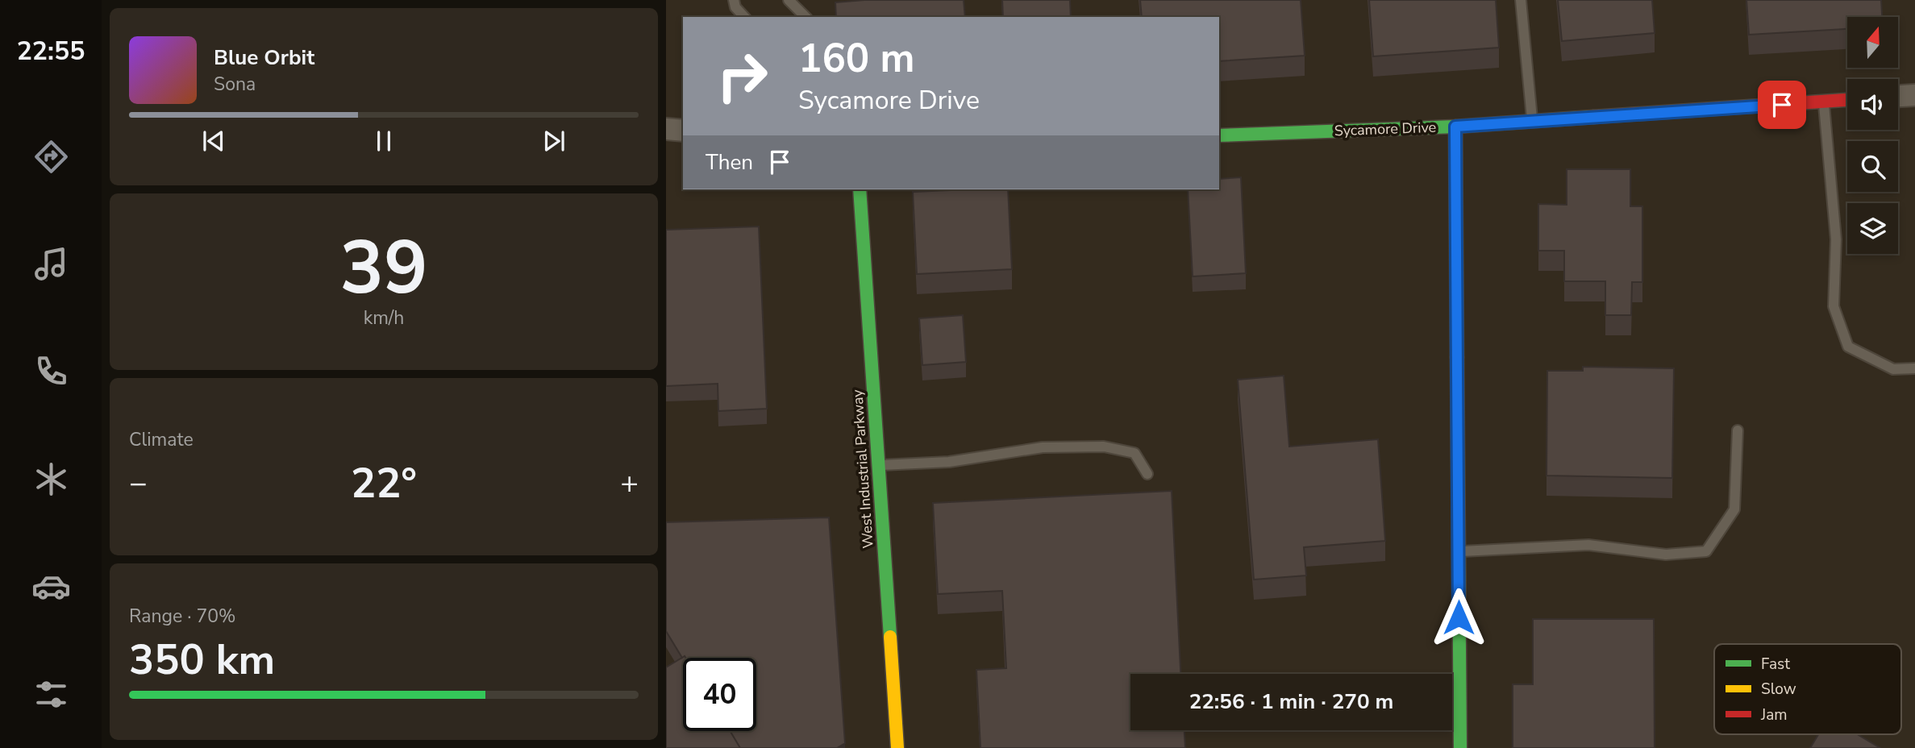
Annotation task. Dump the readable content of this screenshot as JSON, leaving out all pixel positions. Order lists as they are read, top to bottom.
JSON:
{
  "streets": {
    "street": ["Sycamore Drive", "West Industrial Parkway"]
  },
  "legend": ["Fast", "Slow", "Jam"],
  "north": "top",
  "page": {
    "tabs": "22:55",
    "turn": ["160 m", "Sycamore Drive"],
    "song": ["Blue Orbit", "Sona"],
    "then": "Then",
    "tile": [
      ["39", "km/h"],
      "Climate",
      ["Range · 70%", "350 km"]
    ],
    "heat": ["−", "22°", "+"],
    "limit": "40",
    "trip": "22:56 · 1 min · 270 m"
  }
}
